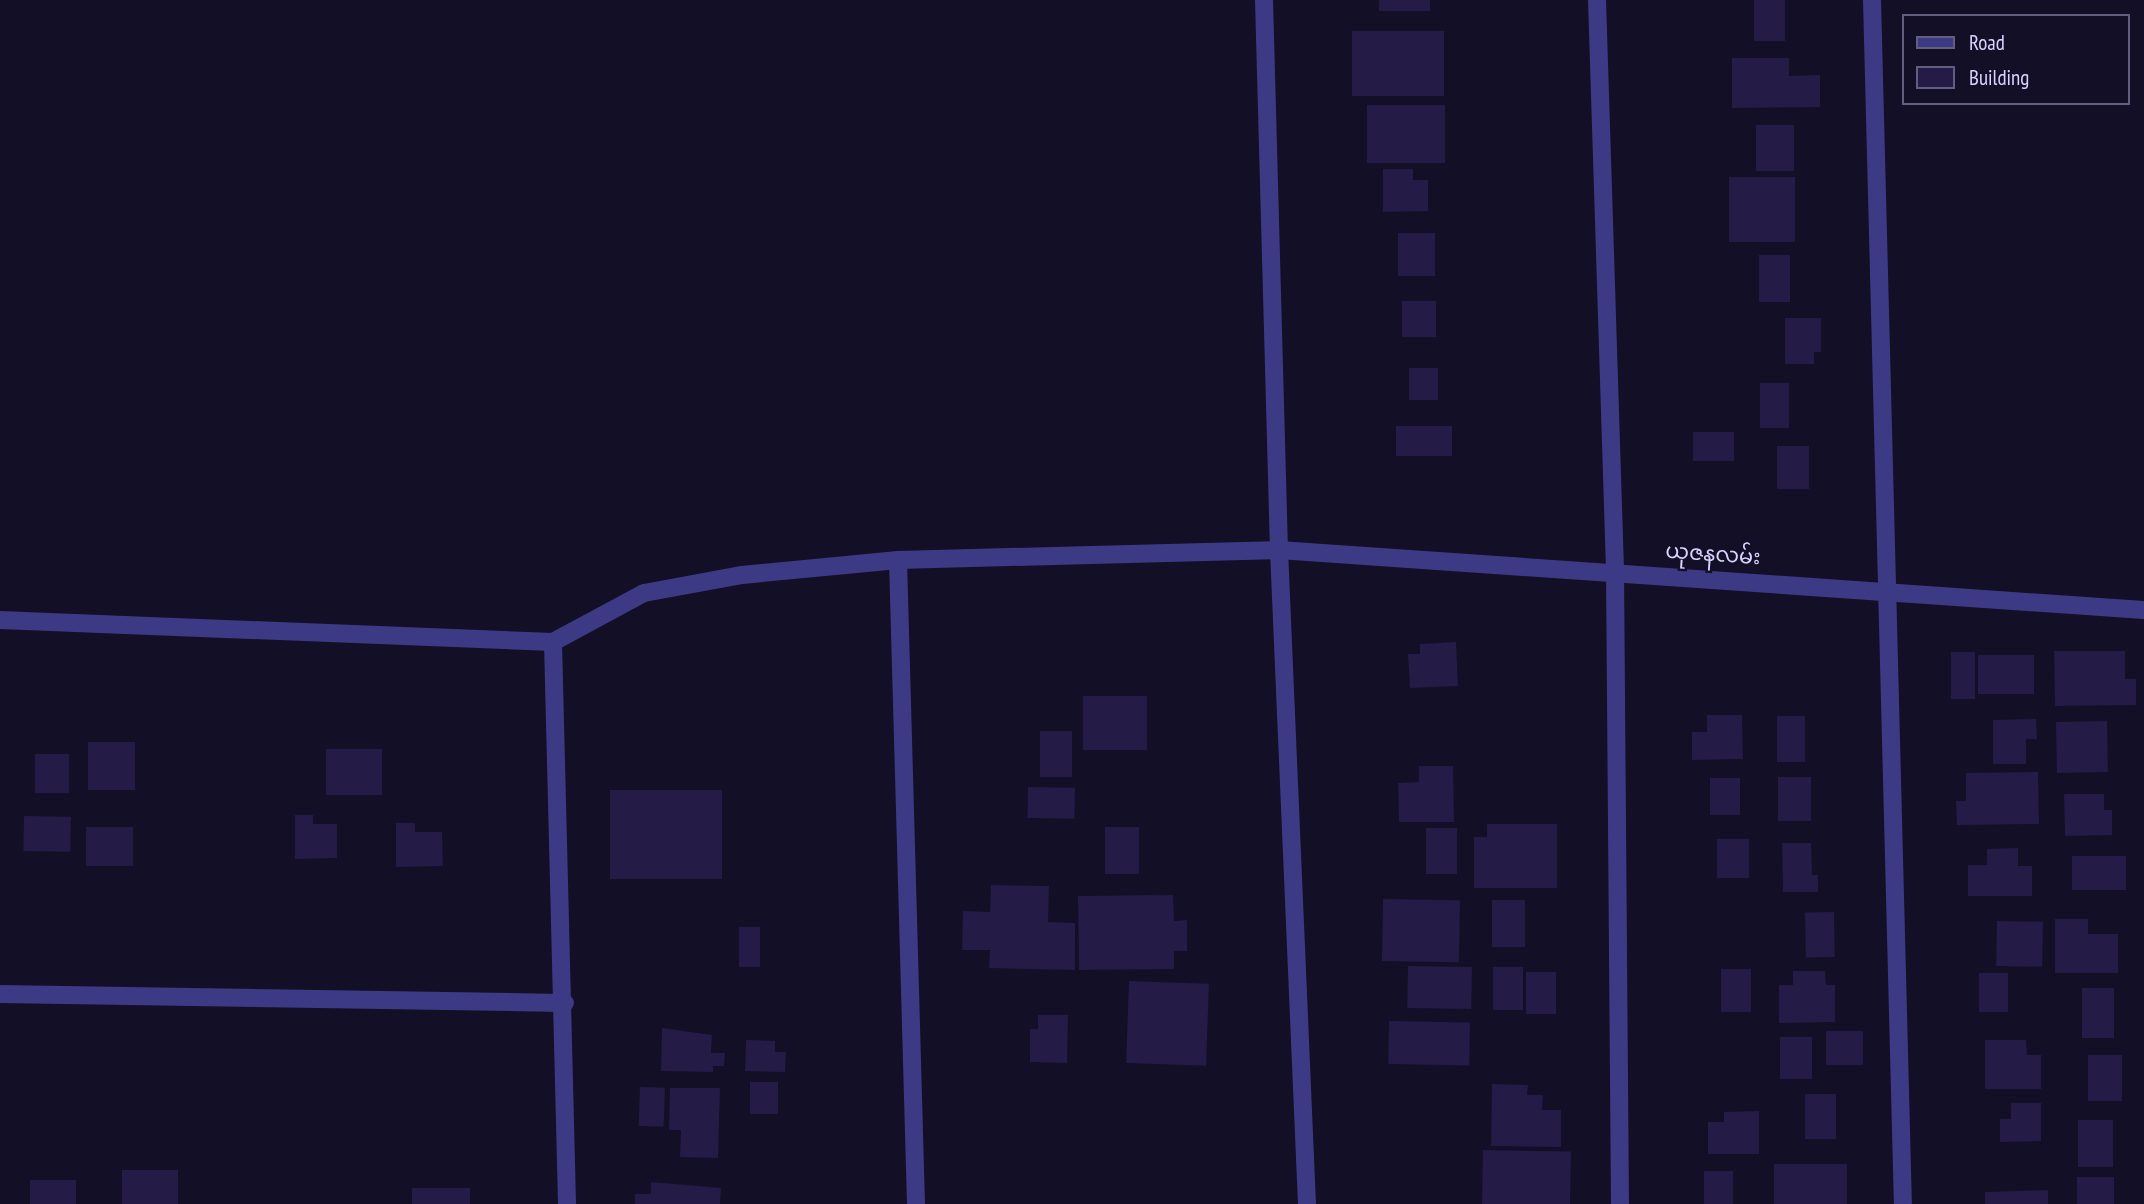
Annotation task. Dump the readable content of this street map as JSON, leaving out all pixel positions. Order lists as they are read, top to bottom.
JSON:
{
  "streets": {
    "street": ["ယုဇနလမ်း"]
  },
  "legend": ["Road", "Building"]
}
